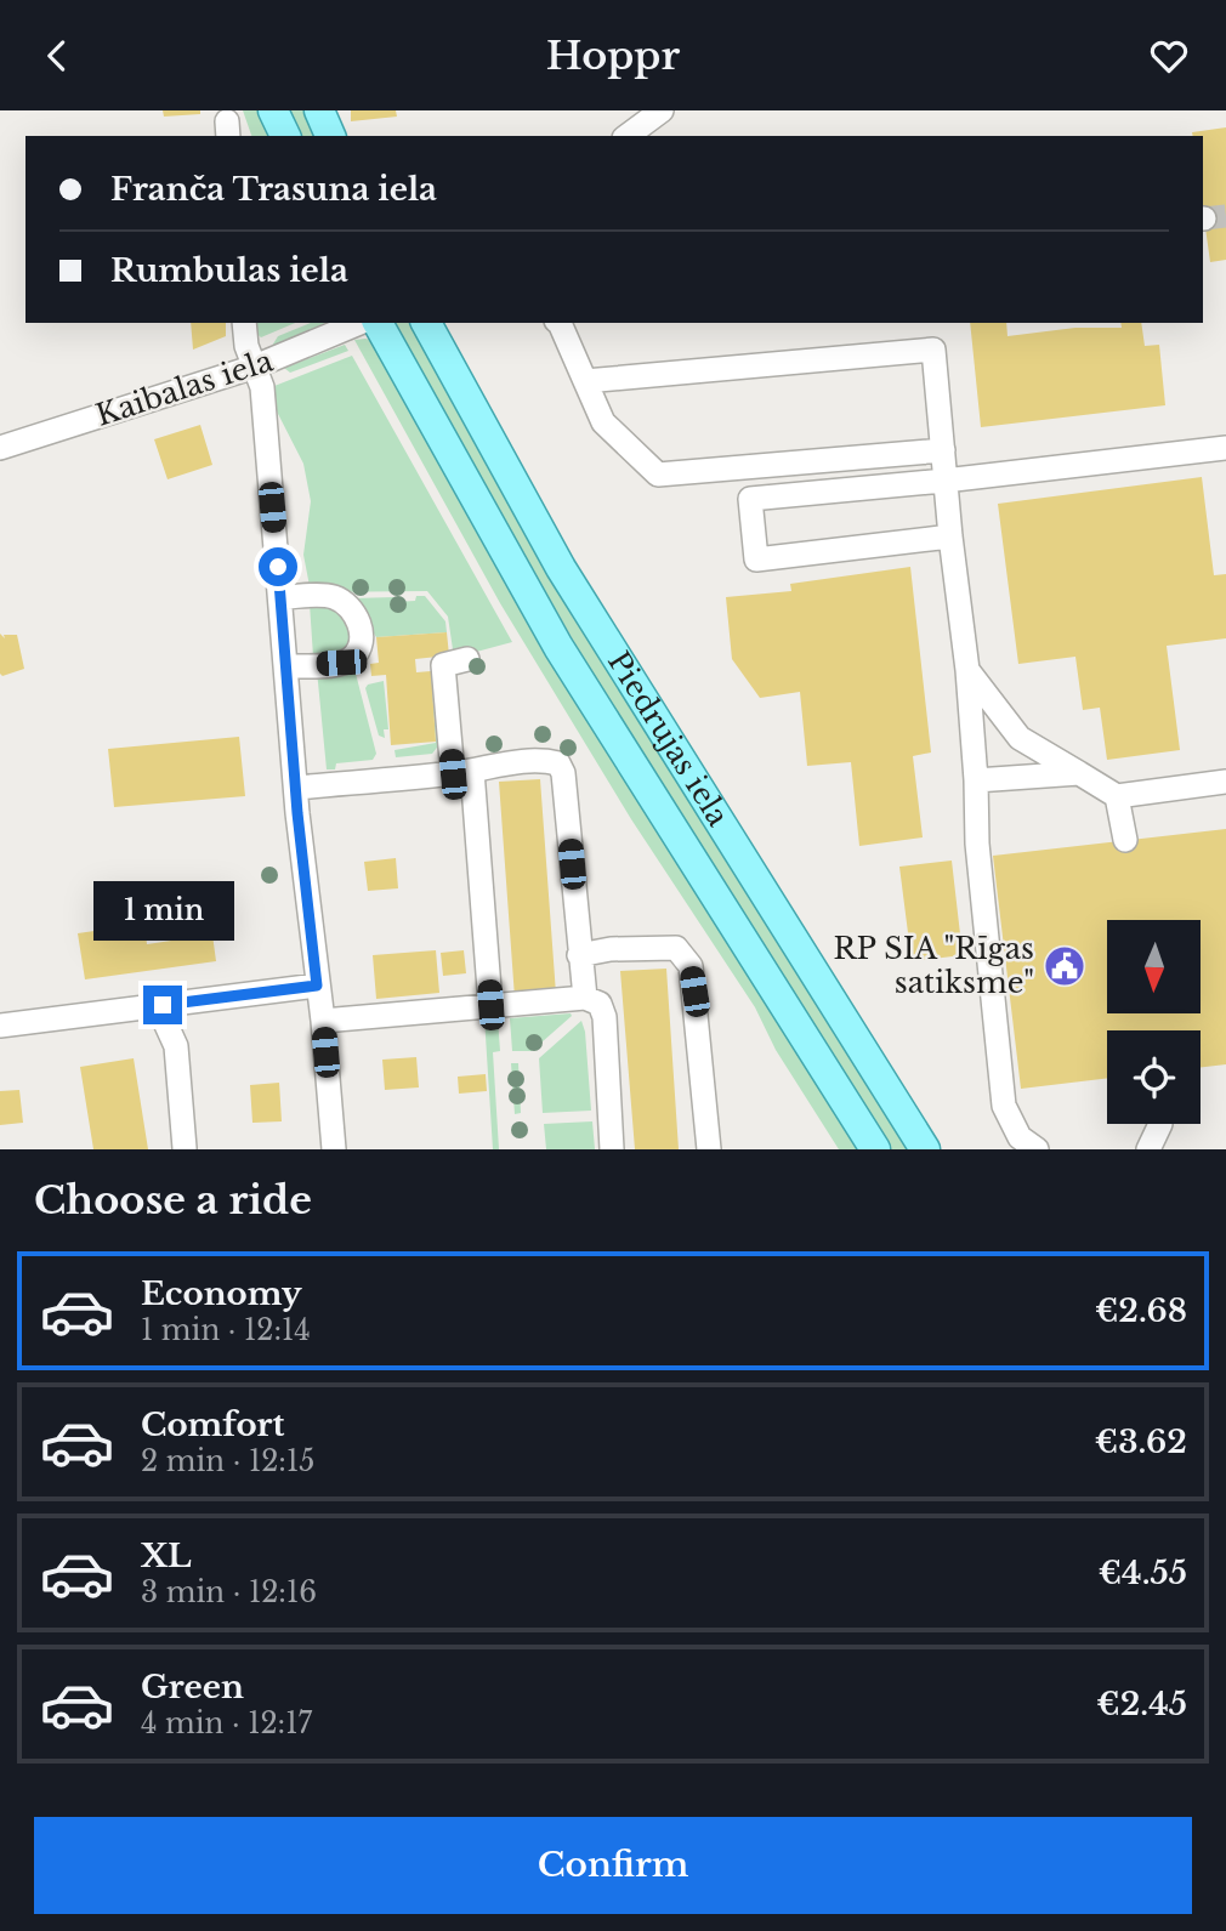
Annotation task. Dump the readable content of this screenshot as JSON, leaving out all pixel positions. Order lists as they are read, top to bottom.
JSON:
{
  "streets": {
    "main road": ["Piedrujas iela"],
    "street": ["Kaibalas iela"]
  },
  "places": {
    "public building": ["RP SIA \"Rīgas satiksme\""]
  },
  "north": "bottom",
  "page": {
    "header": "Hoppr",
    "banner": ["Franča Trasuna iela", "Rumbulas iela"],
    "bubble": "1 min",
    "heading": "Choose a ride",
    "list": [
      {
        "name": "Economy",
        "note": "1 min · 12:14",
        "value": "€2.68"
      },
      {
        "name": "Comfort",
        "note": "2 min · 12:15",
        "value": "€3.62"
      },
      {
        "name": "XL",
        "note": "3 min · 12:16",
        "value": "€4.55"
      },
      {
        "name": "Green",
        "note": "4 min · 12:17",
        "value": "€2.45"
      }
    ],
    "buttons": "Confirm"
  }
}
